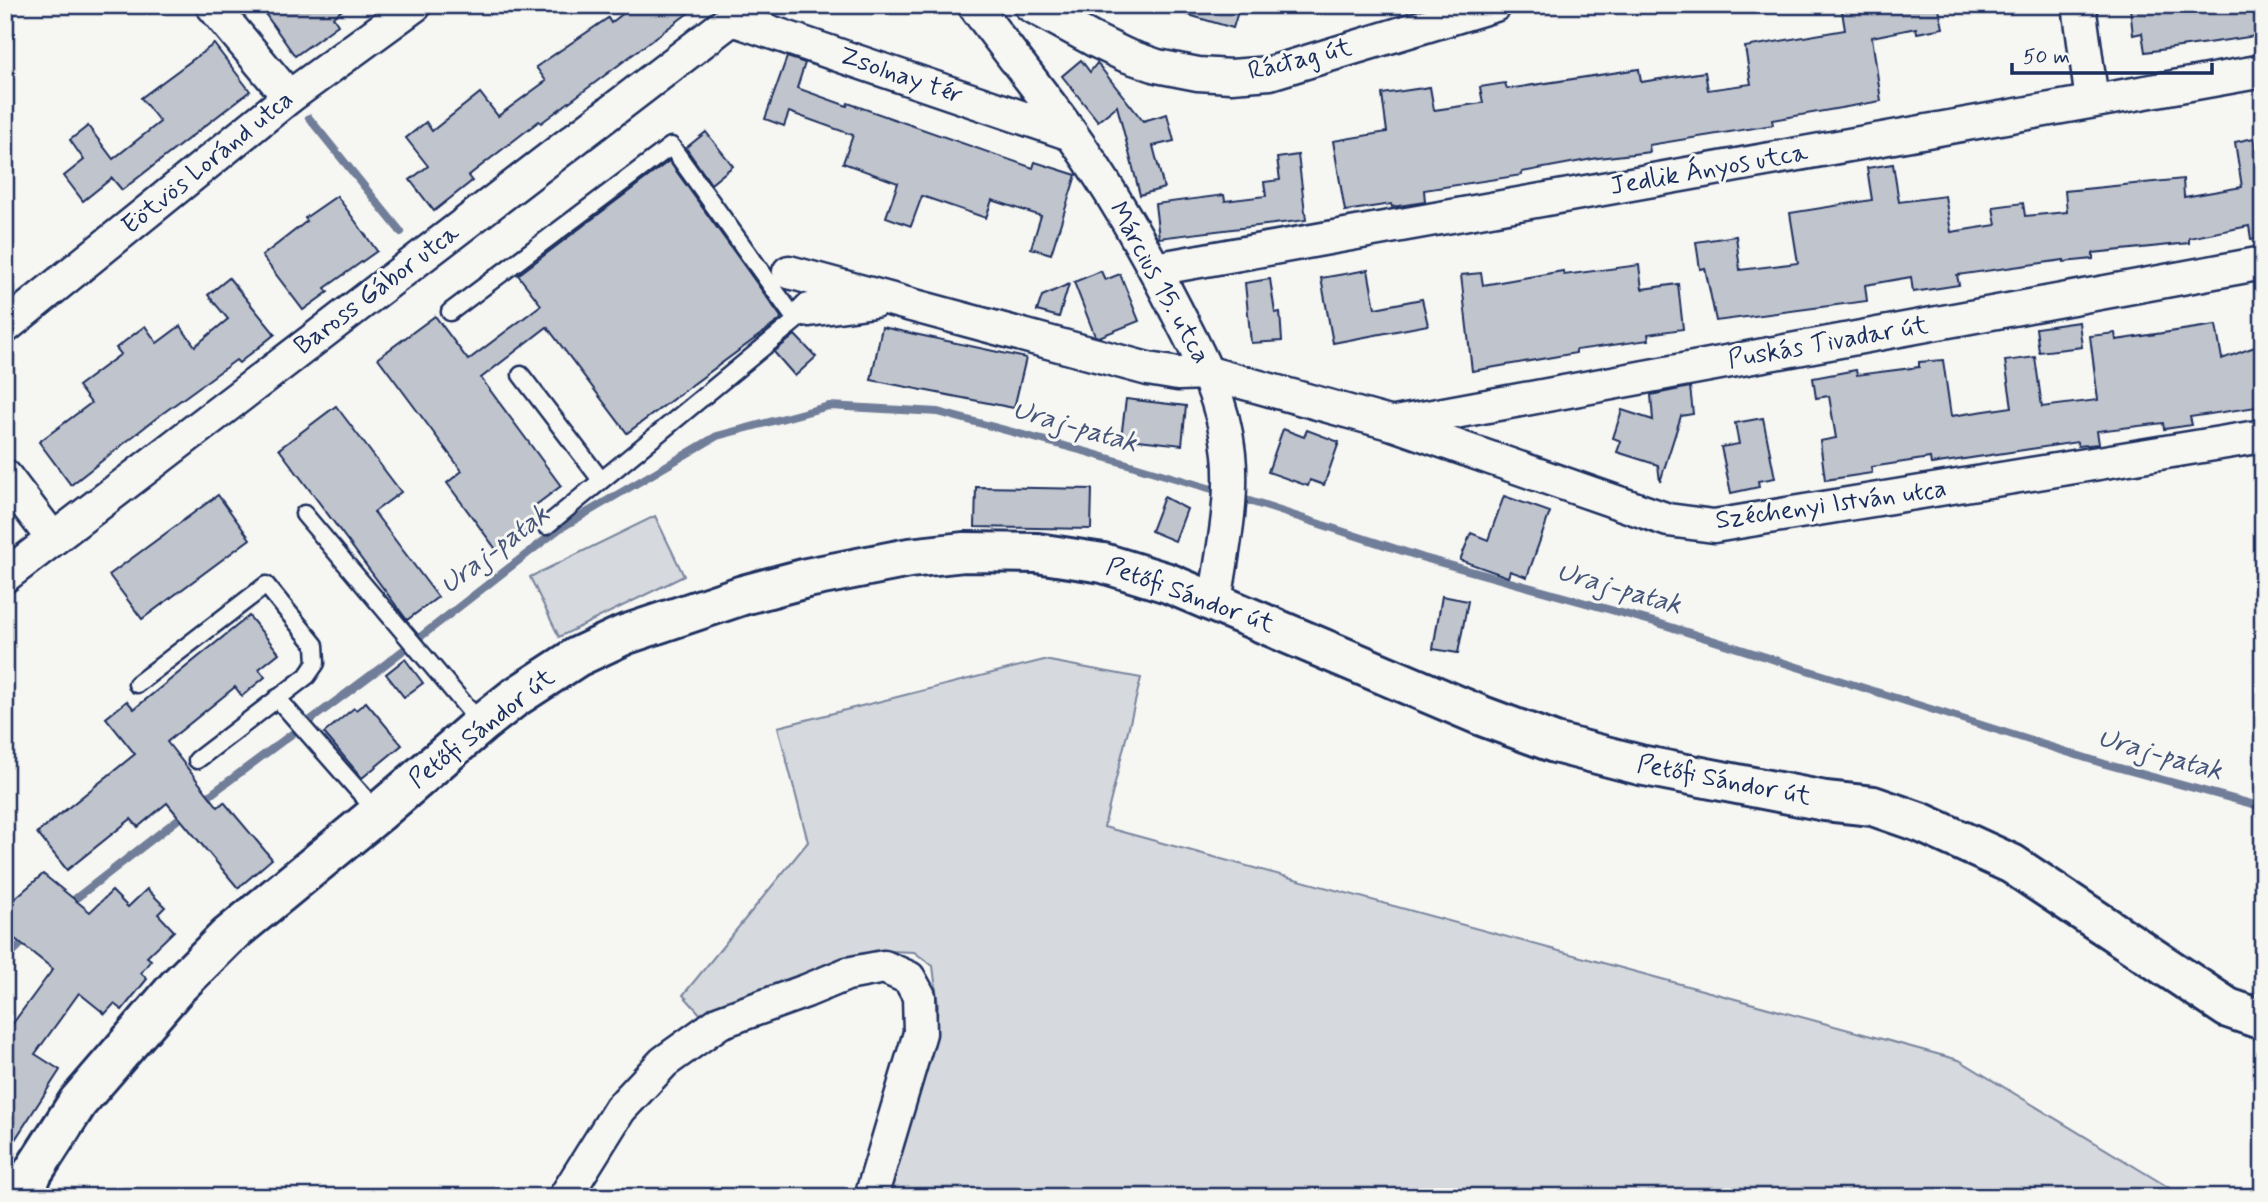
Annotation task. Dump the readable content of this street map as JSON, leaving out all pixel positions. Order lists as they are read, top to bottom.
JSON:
{
  "streets": {
    "street": [
      "Ráctag út",
      "Zsolnay tér",
      "Eötvös Loránd utca",
      "Jedlik Ányos utca",
      "Március 15. utca",
      "Baross Gábor utca",
      "Puskás Tivadar út",
      "Széchenyi István utca",
      "Petőfi Sándor út"
    ]
  },
  "crossings": [
    ["Zsolnay tér", "Március 15. utca"],
    ["Zsolnay tér", "Baross Gábor utca"],
    ["Jedlik Ányos utca", "Március 15. utca"],
    ["Március 15. utca", "Széchenyi István utca"],
    ["Március 15. utca", "Petőfi Sándor út"],
    ["Puskás Tivadar út", "Széchenyi István utca"]
  ],
  "water": ["Uraj-patak"],
  "scale_bar": "50 m"
}
